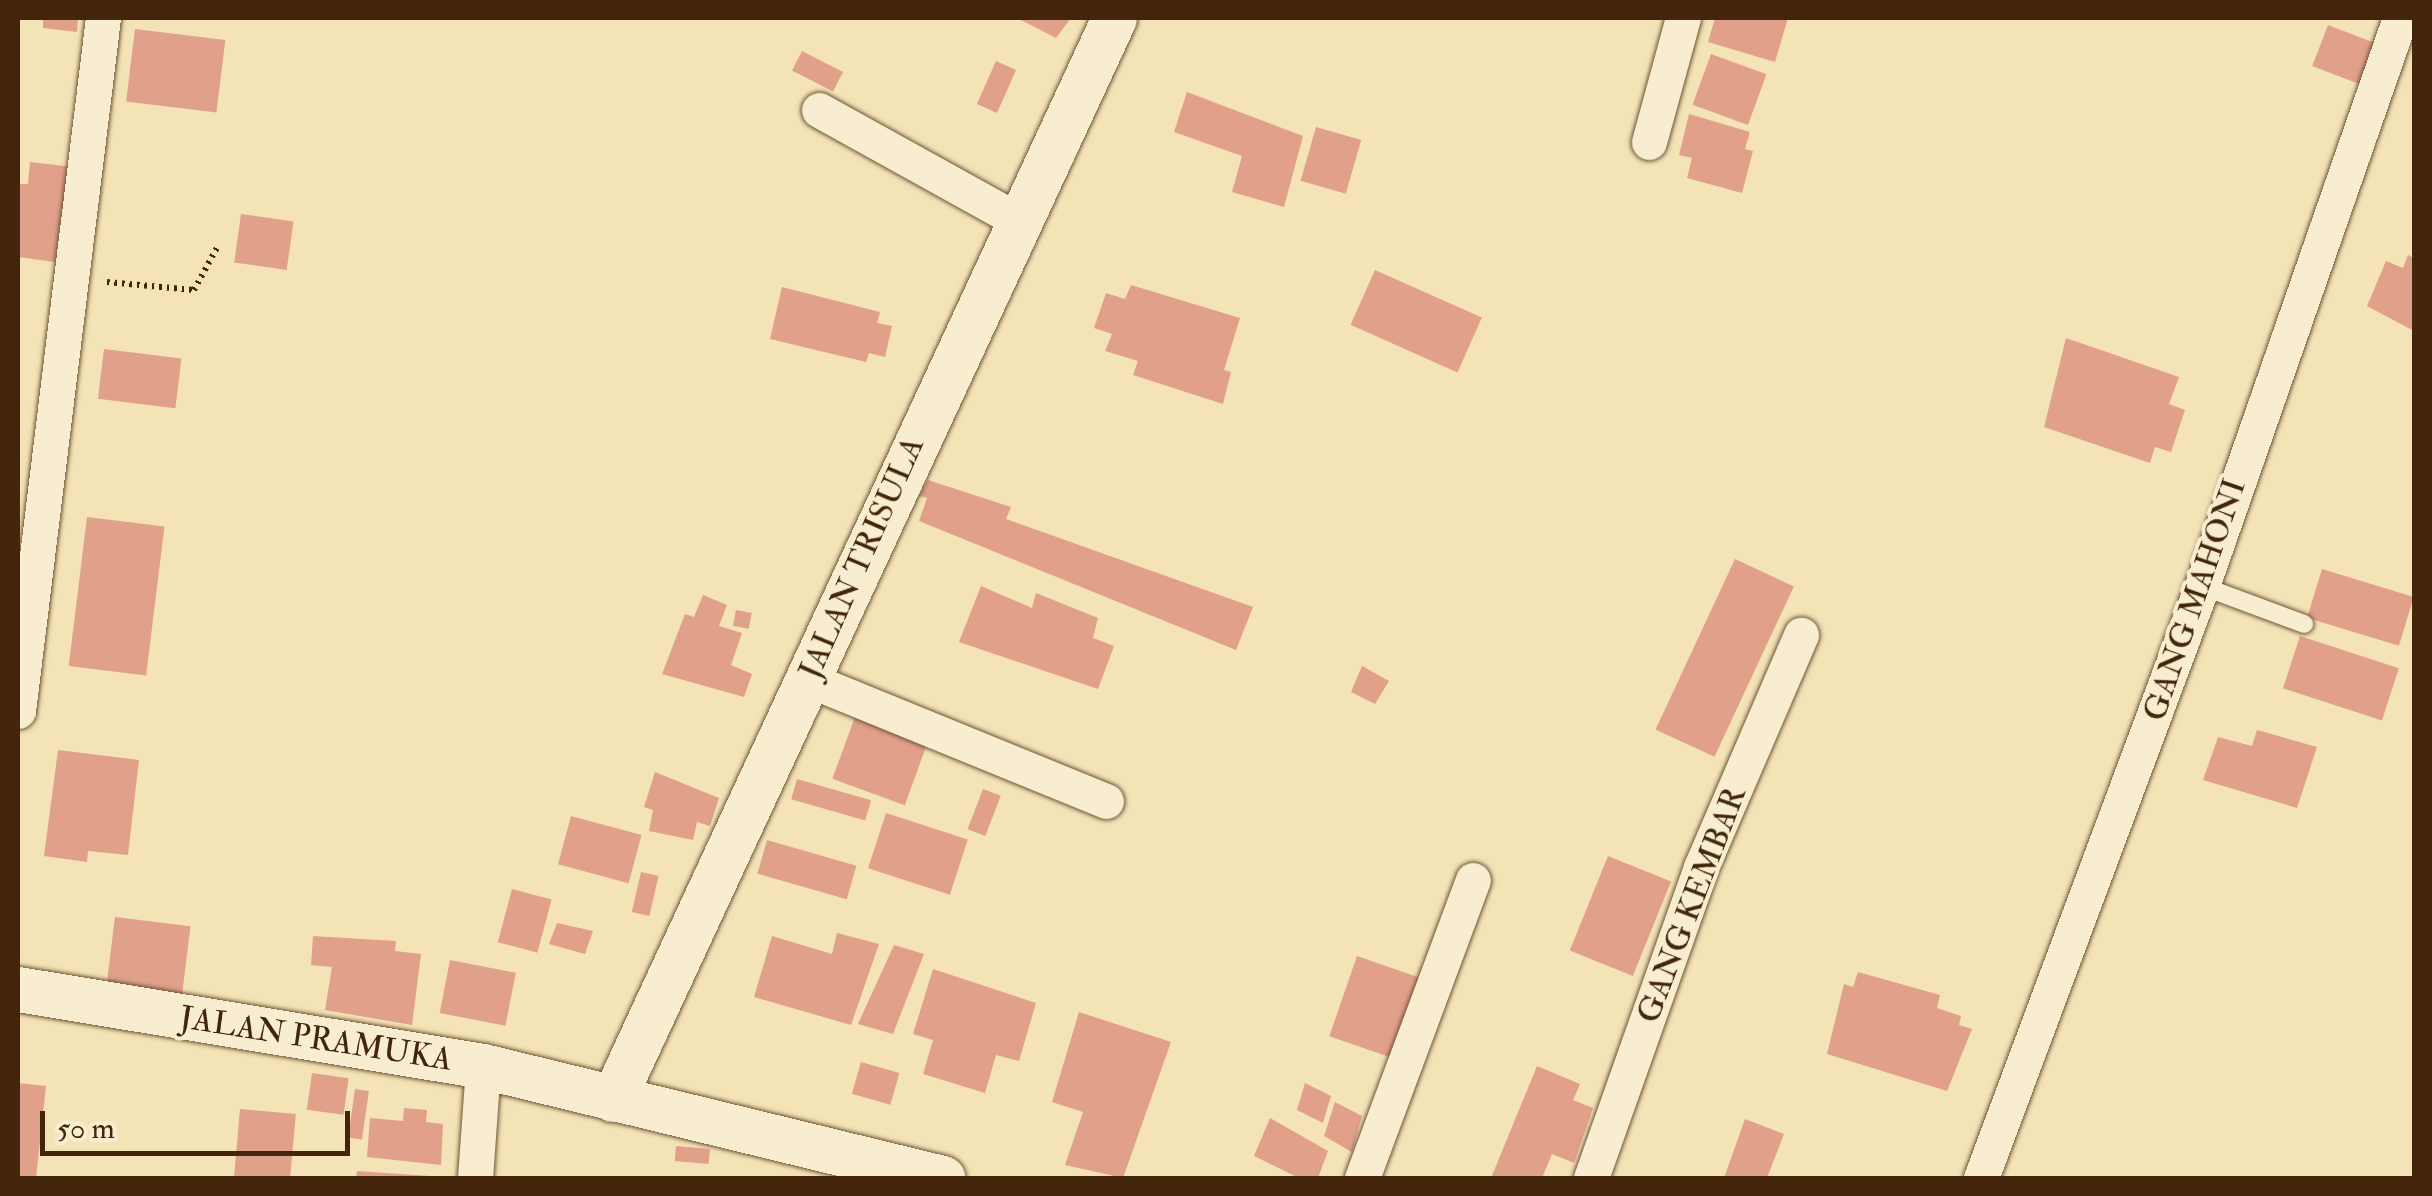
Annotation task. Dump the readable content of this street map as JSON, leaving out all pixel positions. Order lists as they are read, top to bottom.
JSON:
{
  "streets": {
    "street": [
      "JALAN TRISULA",
      "GANG MAHONI",
      "GANG KEMBAR",
      "JALAN PRAMUKA"
    ]
  },
  "crossings": [
    ["JALAN TRISULA", "JALAN PRAMUKA"]
  ],
  "scale_bar": "50 m"
}
